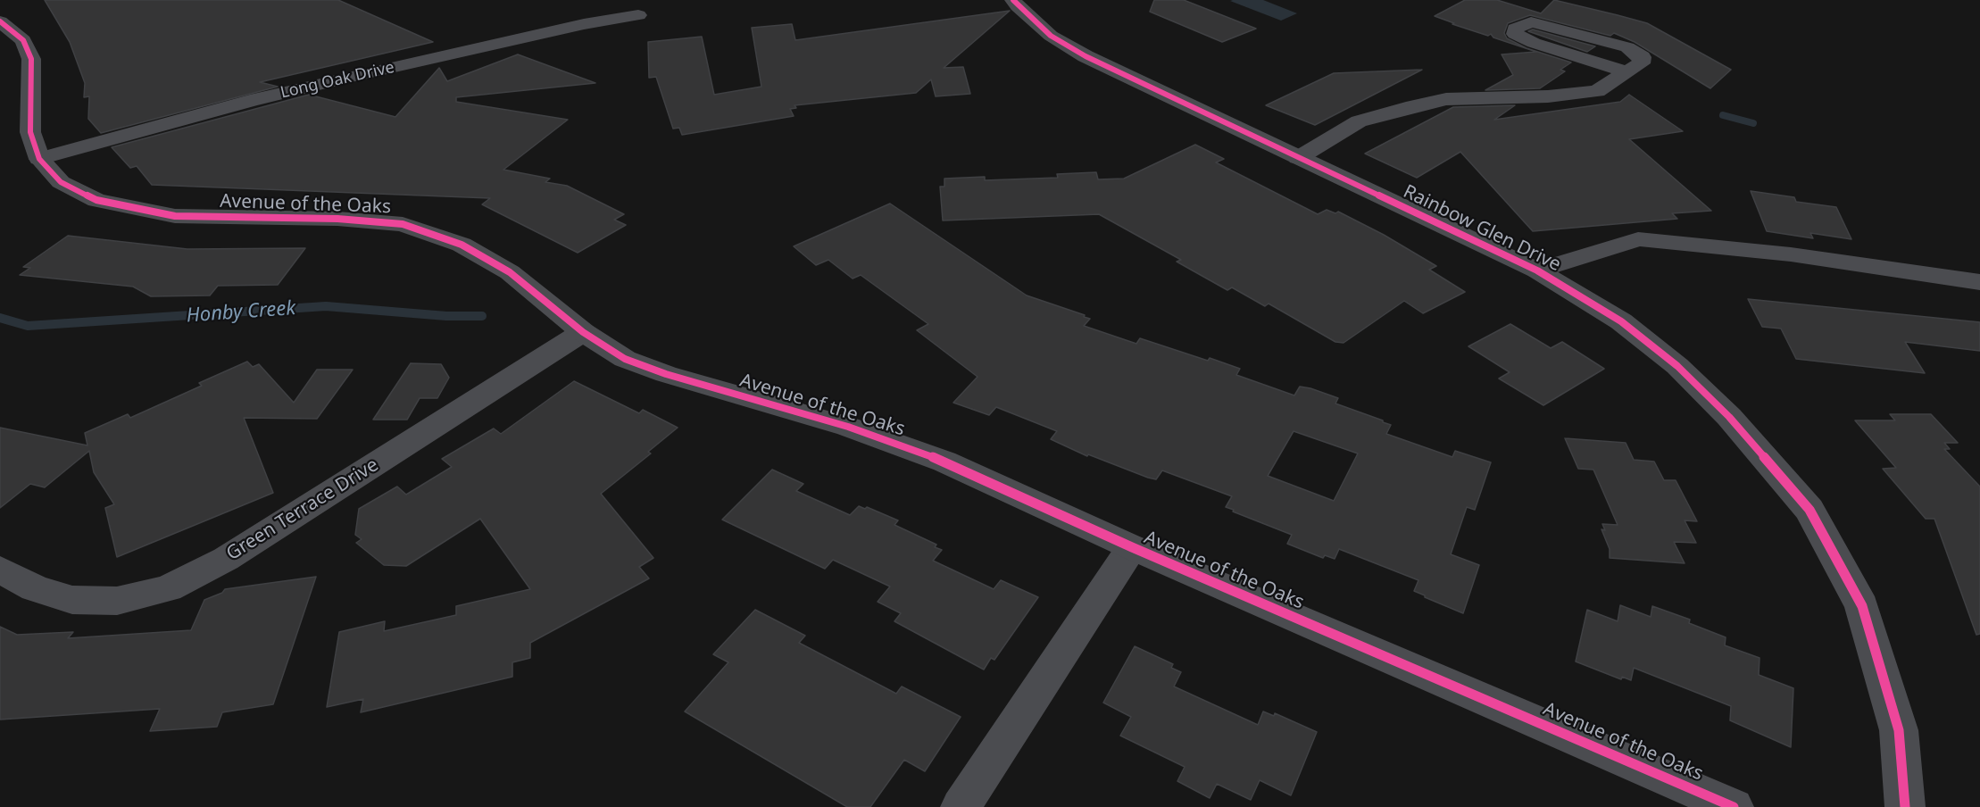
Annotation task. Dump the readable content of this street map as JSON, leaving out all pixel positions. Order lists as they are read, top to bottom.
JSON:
{
  "streets": {
    "street": [
      "Long Oak Drive",
      "Avenue of the Oaks",
      "Rainbow Glen Drive",
      "Green Terrace Drive"
    ]
  },
  "crossings": [
    ["Long Oak Drive", "Avenue of the Oaks"],
    ["Avenue of the Oaks", "Green Terrace Drive"]
  ],
  "water": ["Honby Creek"]
}
